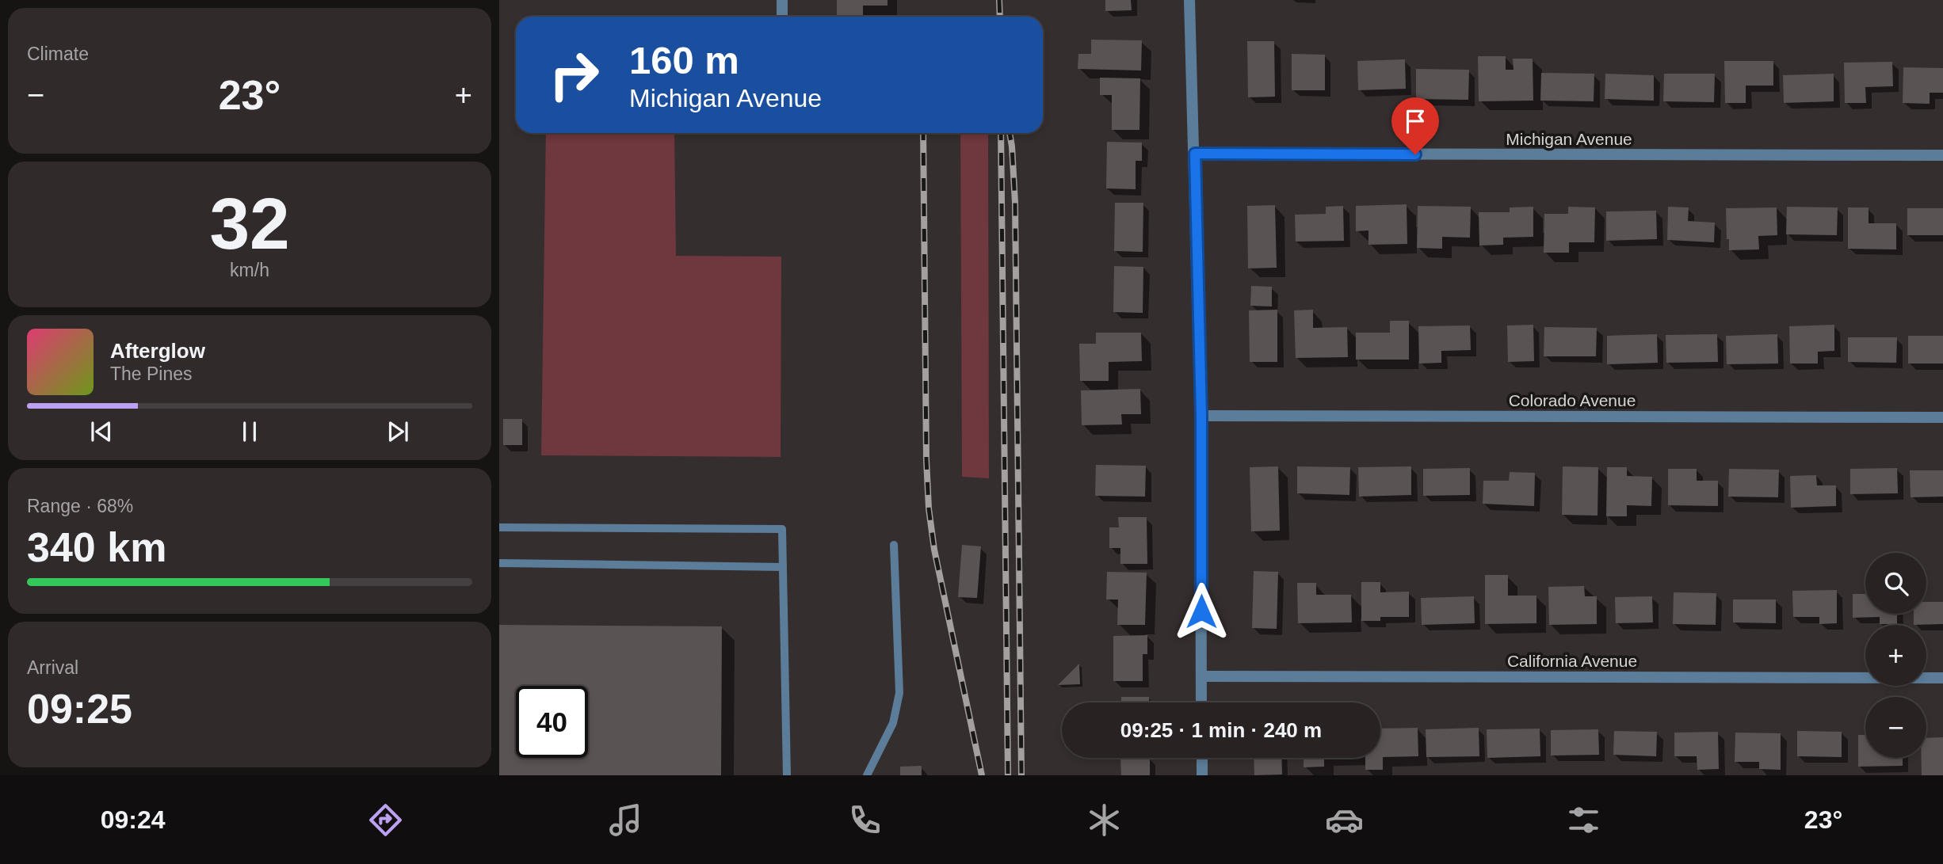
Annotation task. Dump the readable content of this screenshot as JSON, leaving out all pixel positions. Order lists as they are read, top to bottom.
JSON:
{
  "streets": {
    "street": ["Michigan Avenue", "Colorado Avenue", "California Avenue"]
  },
  "page": {
    "tile": [
      "Climate",
      ["32", "km/h"],
      ["Range · 68%", "340 km"],
      ["Arrival", "09:25"]
    ],
    "turn": ["160 m", "Michigan Avenue"],
    "heat": ["−", "23°", "+"],
    "song": ["Afterglow", "The Pines"],
    "map_buttons": ["+", "−"],
    "limit": "40",
    "trip": "09:25 · 1 min · 240 m",
    "tabs": ["09:24", "23°"]
  }
}
